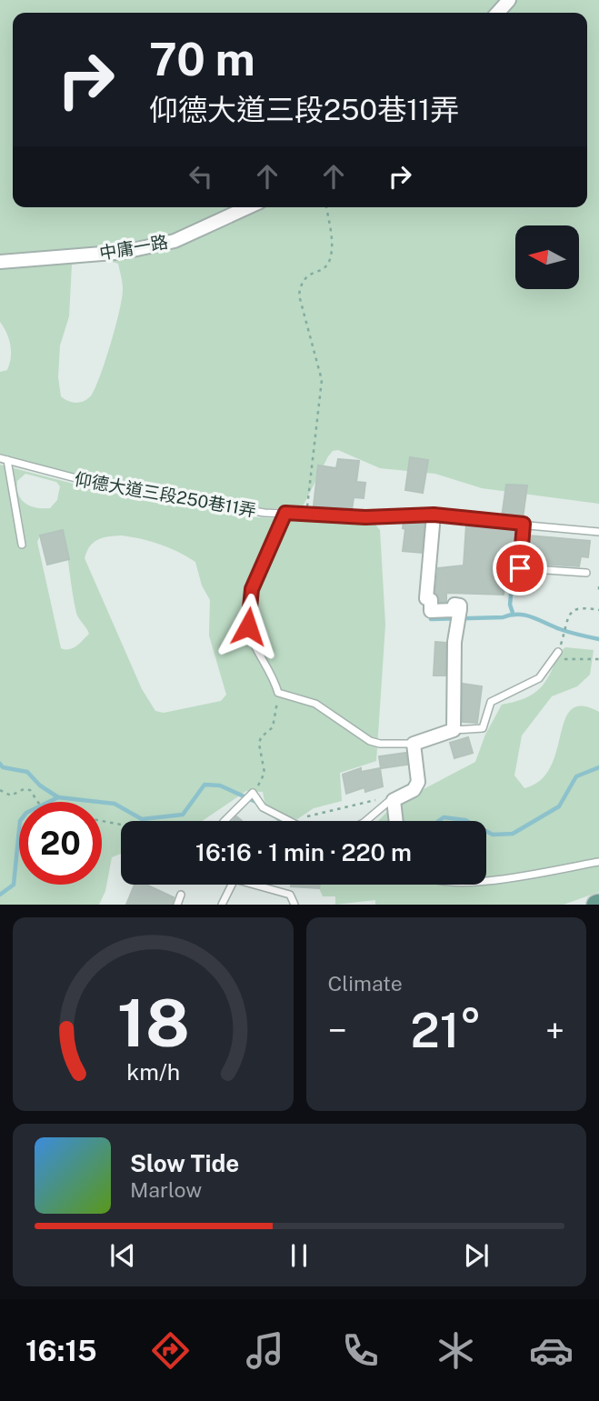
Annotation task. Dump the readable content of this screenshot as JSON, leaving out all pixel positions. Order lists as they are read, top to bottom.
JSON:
{
  "streets": {
    "street": ["中庸一路"],
    "lane": ["仰德大道三段250巷11弄"]
  },
  "north": "left",
  "page": {
    "turn": ["70 m", "仰德大道三段250巷11弄"],
    "limit": "20",
    "trip": "16:16 · 1 min · 220 m",
    "tile": "Climate",
    "heat": ["−", "21°", "+"],
    "song": ["Slow Tide", "Marlow"],
    "tabs": "16:15",
    "gauge": ["18", "km/h"]
  }
}
